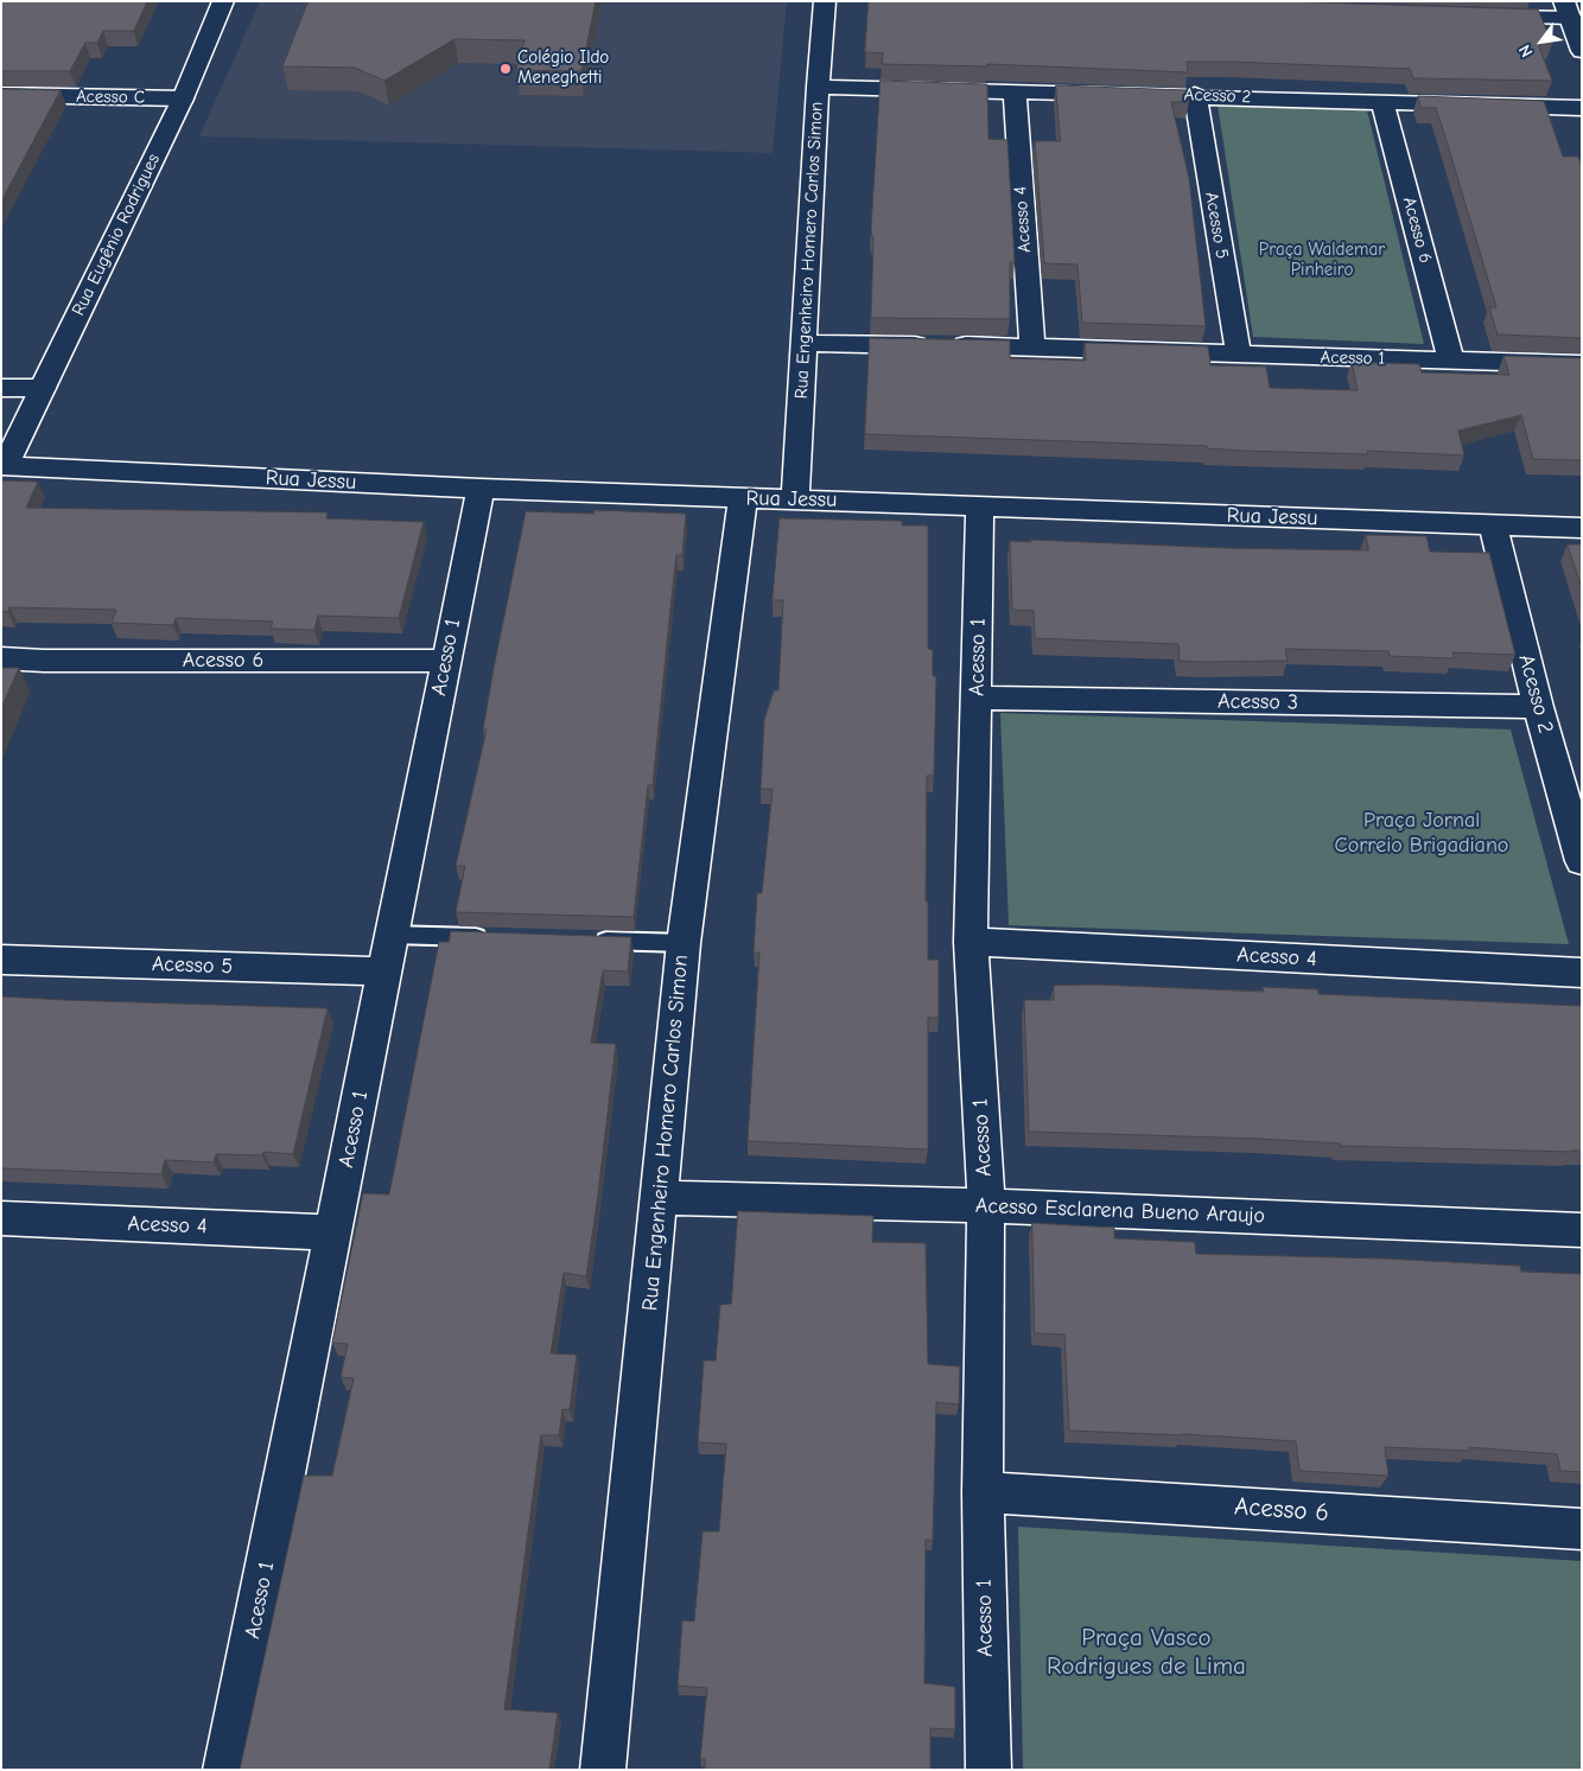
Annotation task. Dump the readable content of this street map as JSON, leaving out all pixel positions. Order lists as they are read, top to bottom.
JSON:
{
  "streets": {
    "street": [
      "Acesso 2",
      "Acesso C",
      "Acesso 4",
      "Acesso 5",
      "Acesso 6",
      "Rua Eugênio Rodrigues",
      "Rua Engenheiro Homero Carlos Simon",
      "Acesso 1",
      "Rua Jessu",
      "Acesso 3",
      "Acesso Esclarena Bueno Araujo"
    ]
  },
  "crossings": [
    ["Acesso 2", "Acesso 4"],
    ["Acesso 2", "Acesso 5"],
    ["Acesso 2", "Acesso 6"],
    ["Acesso 2", "Rua Engenheiro Homero Carlos Simon"],
    ["Acesso 2", "Rua Jessu"],
    ["Acesso 2", "Acesso 3"],
    ["Acesso C", "Rua Eugênio Rodrigues"],
    ["Acesso 4", "Acesso 1"],
    ["Acesso 5", "Acesso 1"],
    ["Acesso 6", "Acesso 1"],
    ["Rua Eugênio Rodrigues", "Rua Jessu"],
    ["Rua Engenheiro Homero Carlos Simon", "Acesso 1"],
    ["Rua Engenheiro Homero Carlos Simon", "Rua Jessu"],
    ["Rua Engenheiro Homero Carlos Simon", "Acesso Esclarena Bueno Araujo"],
    ["Acesso 1", "Rua Jessu"],
    ["Acesso 1", "Acesso 3"],
    ["Acesso 1", "Acesso Esclarena Bueno Araujo"]
  ],
  "parks": ["Praça Waldemar Pinheiro", "Praça Jornal Correio Brigadiano", "Praça Vasco Rodrigues de Lima"],
  "places": ["Colégio Ildo Meneghetti"],
  "north": "bottom left"
}
